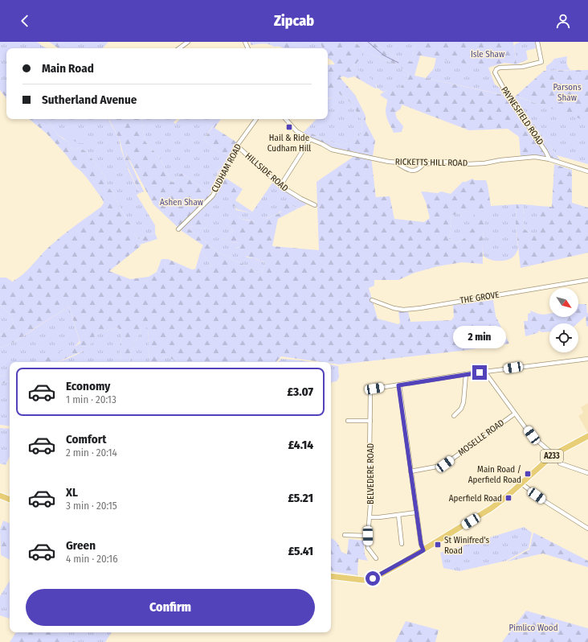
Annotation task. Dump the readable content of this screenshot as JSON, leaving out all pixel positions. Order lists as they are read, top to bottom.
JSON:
{
  "streets": {
    "main road": ["A233"],
    "street": [
      "PAYNESFIELD ROAD",
      "RICKETTS HILL ROAD",
      "CUDHAM ROAD",
      "HILLSIDE ROAD",
      "THE GROVE",
      "MOSELLE ROAD",
      "BELVEDERE ROAD"
    ]
  },
  "crossings": [
    ["PAYNESFIELD ROAD", "RICKETTS HILL ROAD"],
    ["CUDHAM ROAD", "HILLSIDE ROAD"]
  ],
  "parks": [
    "Isle Shaw",
    "Parsons Shaw",
    "Ashen Shaw",
    "Pimlico Wood"
  ],
  "places": {
    "transit": [
      "Hail & Ride Cudham Hill",
      "Main Road / Aperfield Road",
      "Aperfield Road",
      "St Winifred's Road"
    ]
  },
  "north": "bottom right",
  "page": {
    "header": "Zipcab",
    "banner": ["Main Road", "Sutherland Avenue"],
    "bubble": "2 min",
    "list": [
      {
        "name": "Economy",
        "note": "1 min · 20:13",
        "value": "£3.07"
      },
      {
        "name": "Comfort",
        "note": "2 min · 20:14",
        "value": "£4.14"
      },
      {
        "name": "XL",
        "note": "3 min · 20:15",
        "value": "£5.21"
      },
      {
        "name": "Green",
        "note": "4 min · 20:16",
        "value": "£5.41"
      }
    ],
    "buttons": "Confirm"
  }
}
